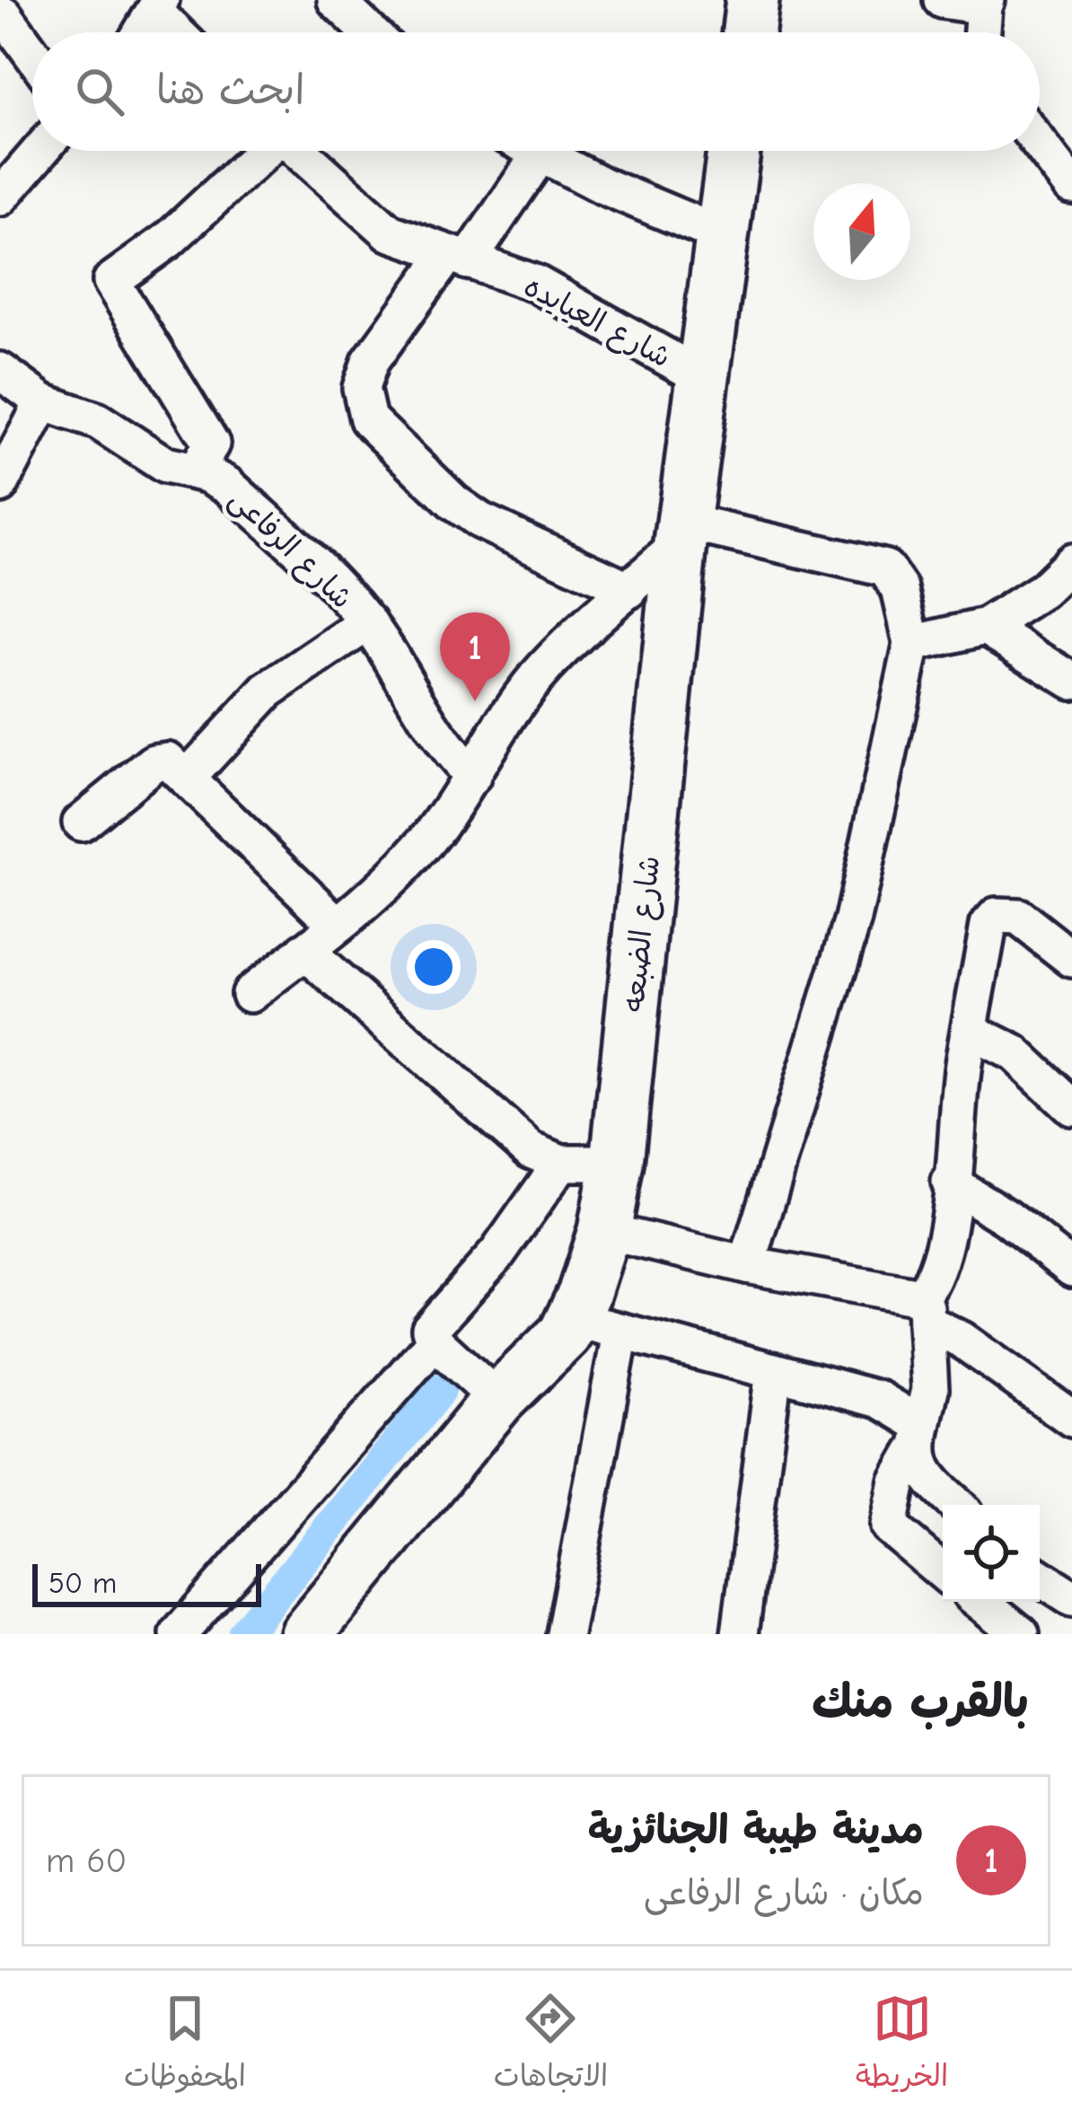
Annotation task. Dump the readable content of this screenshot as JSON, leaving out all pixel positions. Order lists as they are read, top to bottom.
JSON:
{
  "streets": {
    "street": ["شارع العيايده", "شارع الرفاعى", "شارع الضبعه"]
  },
  "crossings": [
    ["شارع العيايده", "شارع الضبعه"]
  ],
  "scale_bar": "50 m",
  "north": "top",
  "page": {
    "search": "ابحث هنا",
    "pins": "1",
    "scale": "50 m",
    "heading": "بالقرب منك",
    "list": [
      {
        "mark": "1",
        "name": "مدينة طيبة الجنائزية",
        "note": "مكان · شارع الرفاعى",
        "value": "60 m"
      }
    ],
    "nav": ["الخريطة", "الاتجاهات", "المحفوظات"]
  }
}
